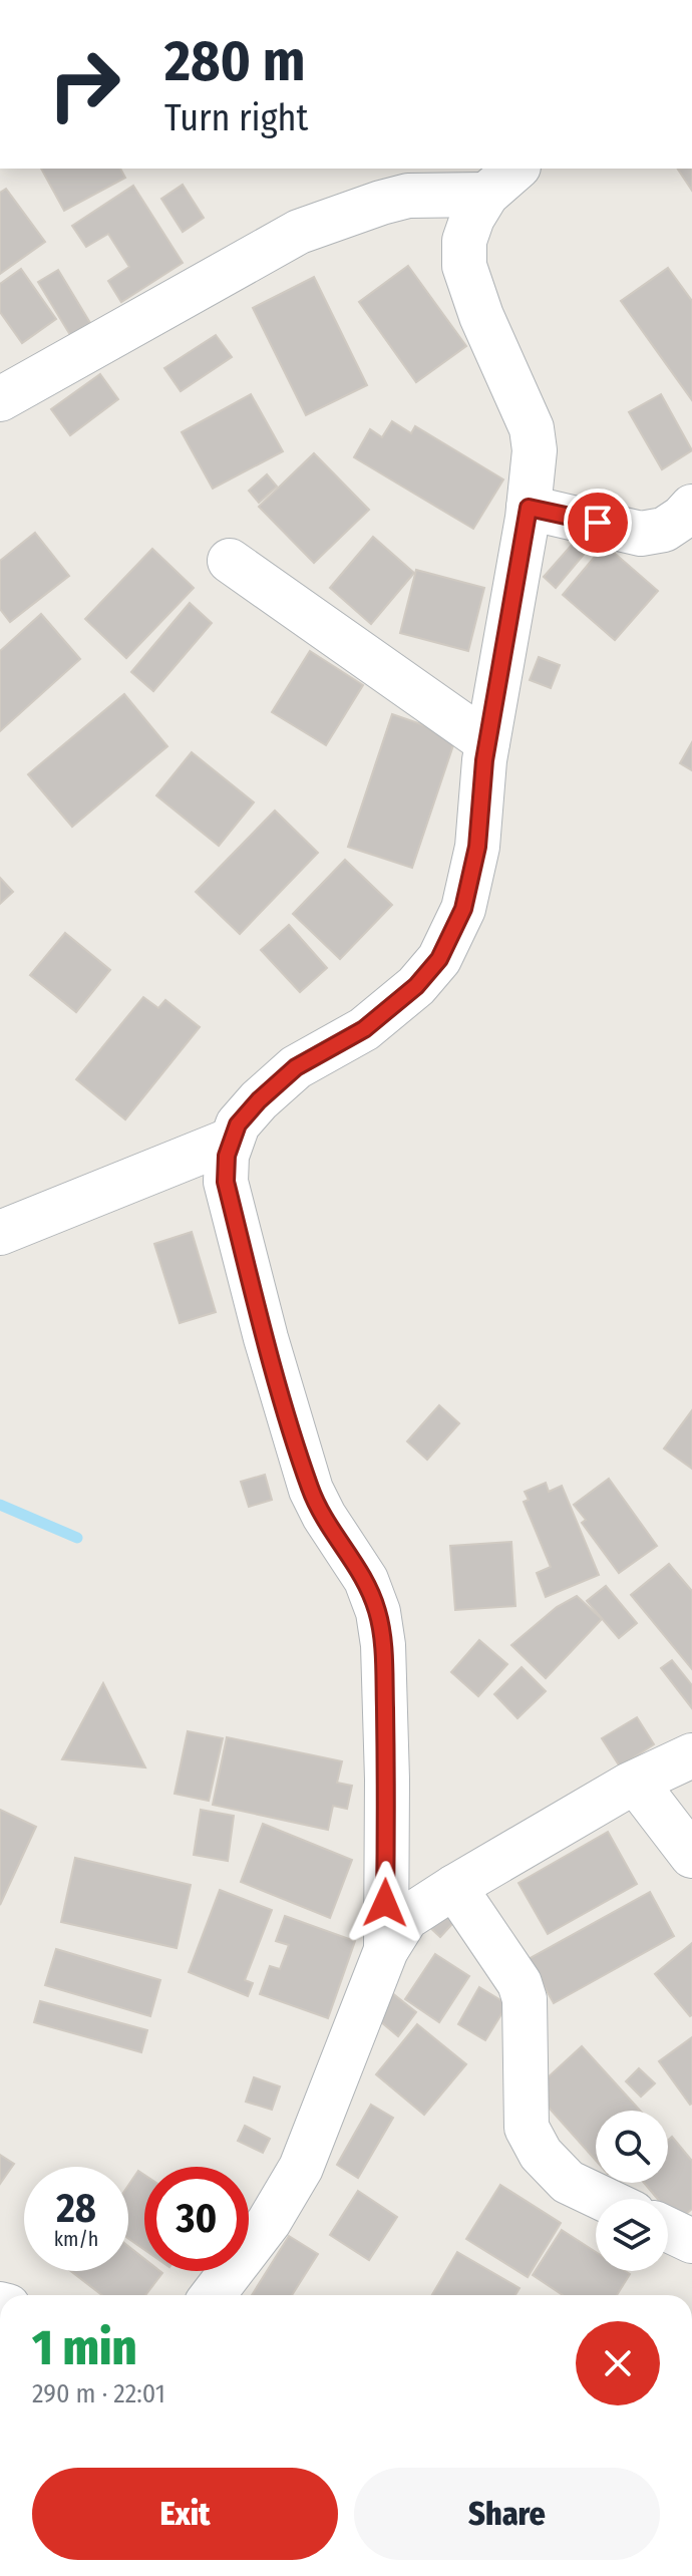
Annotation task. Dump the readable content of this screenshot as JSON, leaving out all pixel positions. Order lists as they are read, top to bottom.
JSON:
{
  "page": {
    "turn": ["280 m", "Turn right"],
    "speed": "28 km/h",
    "limit": "30",
    "heading": ["1 min", "290 m · 22:01"],
    "buttons": ["Exit", "Share"]
  }
}
